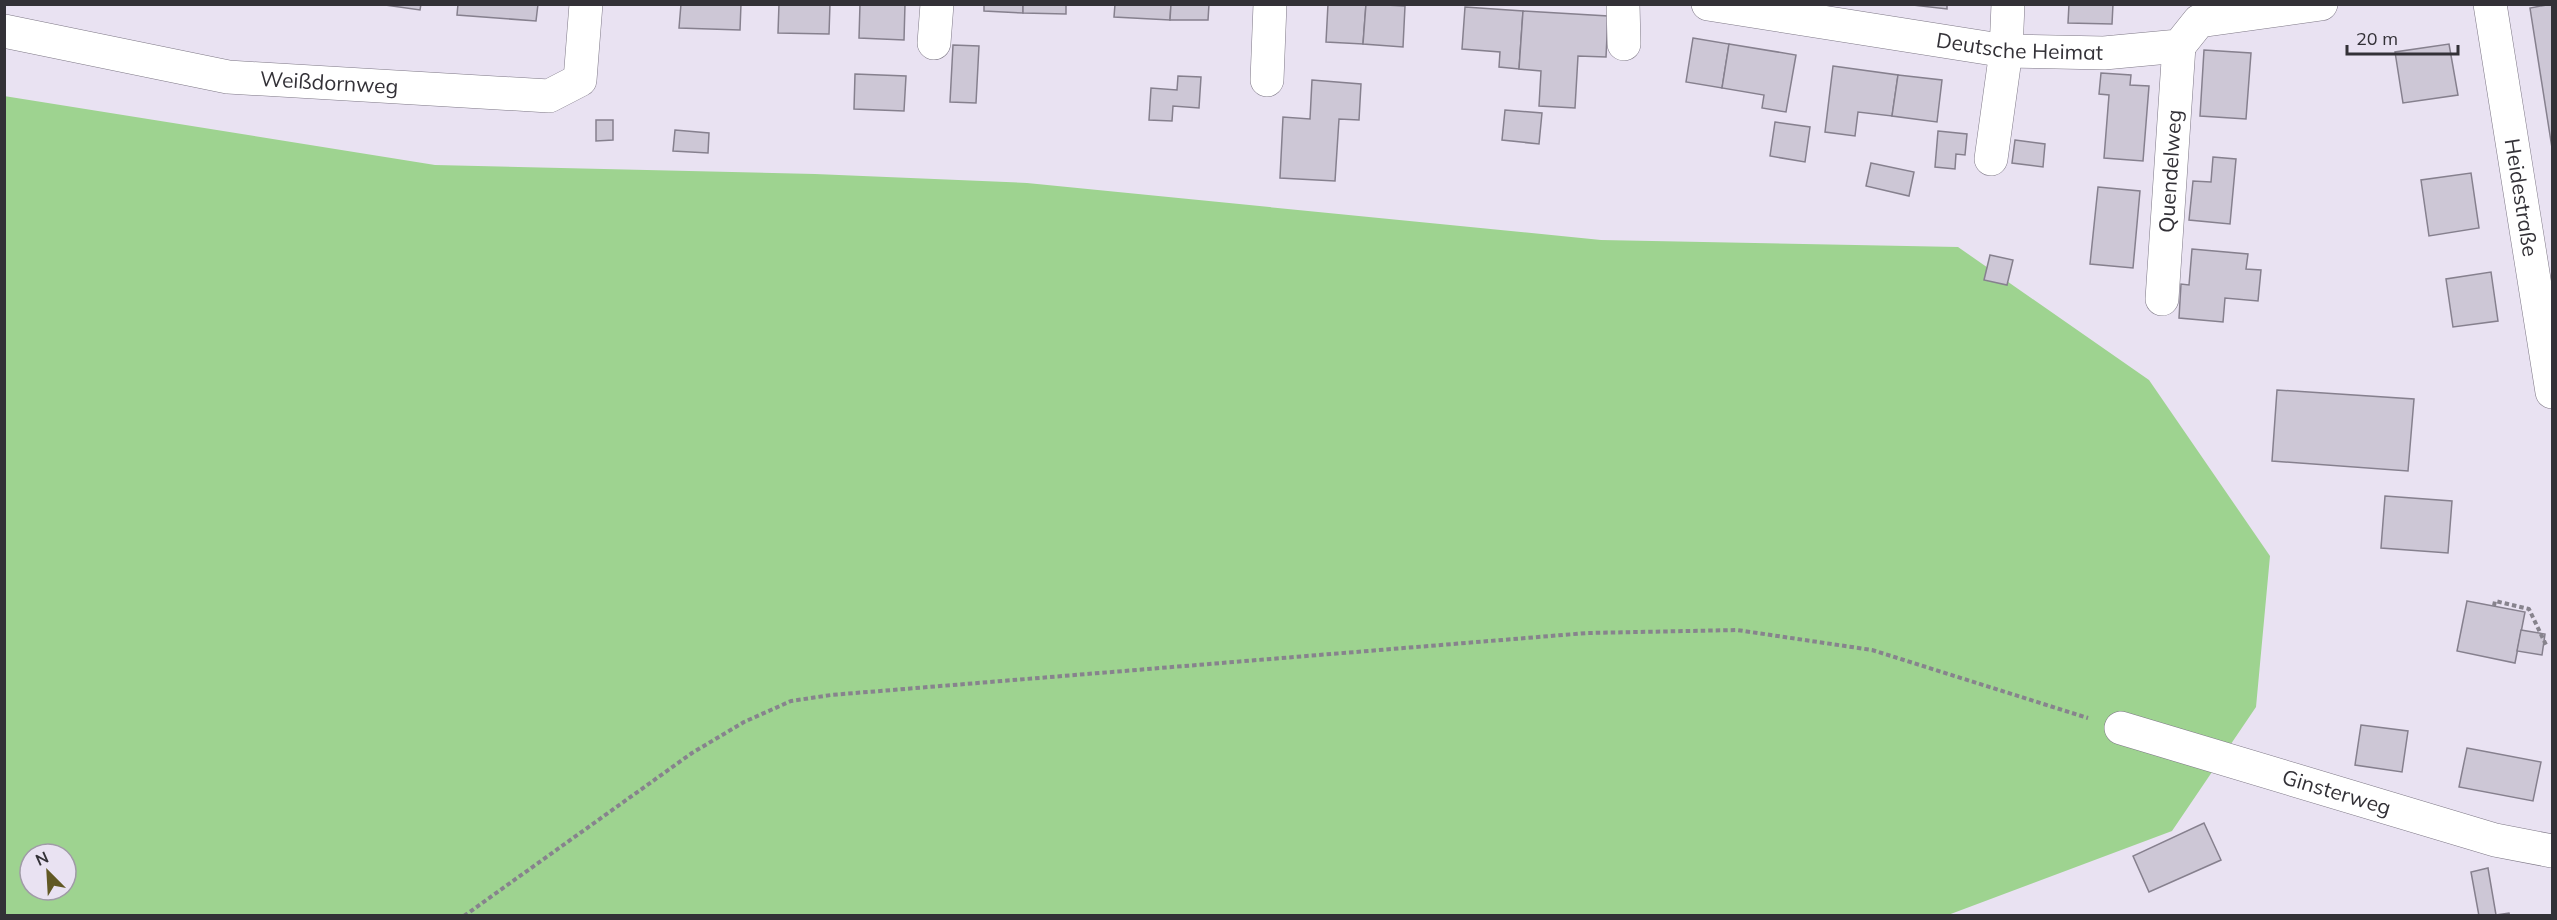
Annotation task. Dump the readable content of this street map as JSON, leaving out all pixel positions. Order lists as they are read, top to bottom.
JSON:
{
  "streets": {
    "street": [
      "Deutsche Heimat",
      "Weißdornweg",
      "Quendelweg",
      "Heidestraße",
      "Ginsterweg"
    ]
  },
  "crossings": [
    ["Deutsche Heimat", "Quendelweg"]
  ],
  "scale_bar": "20 m",
  "north": "top left"
}
